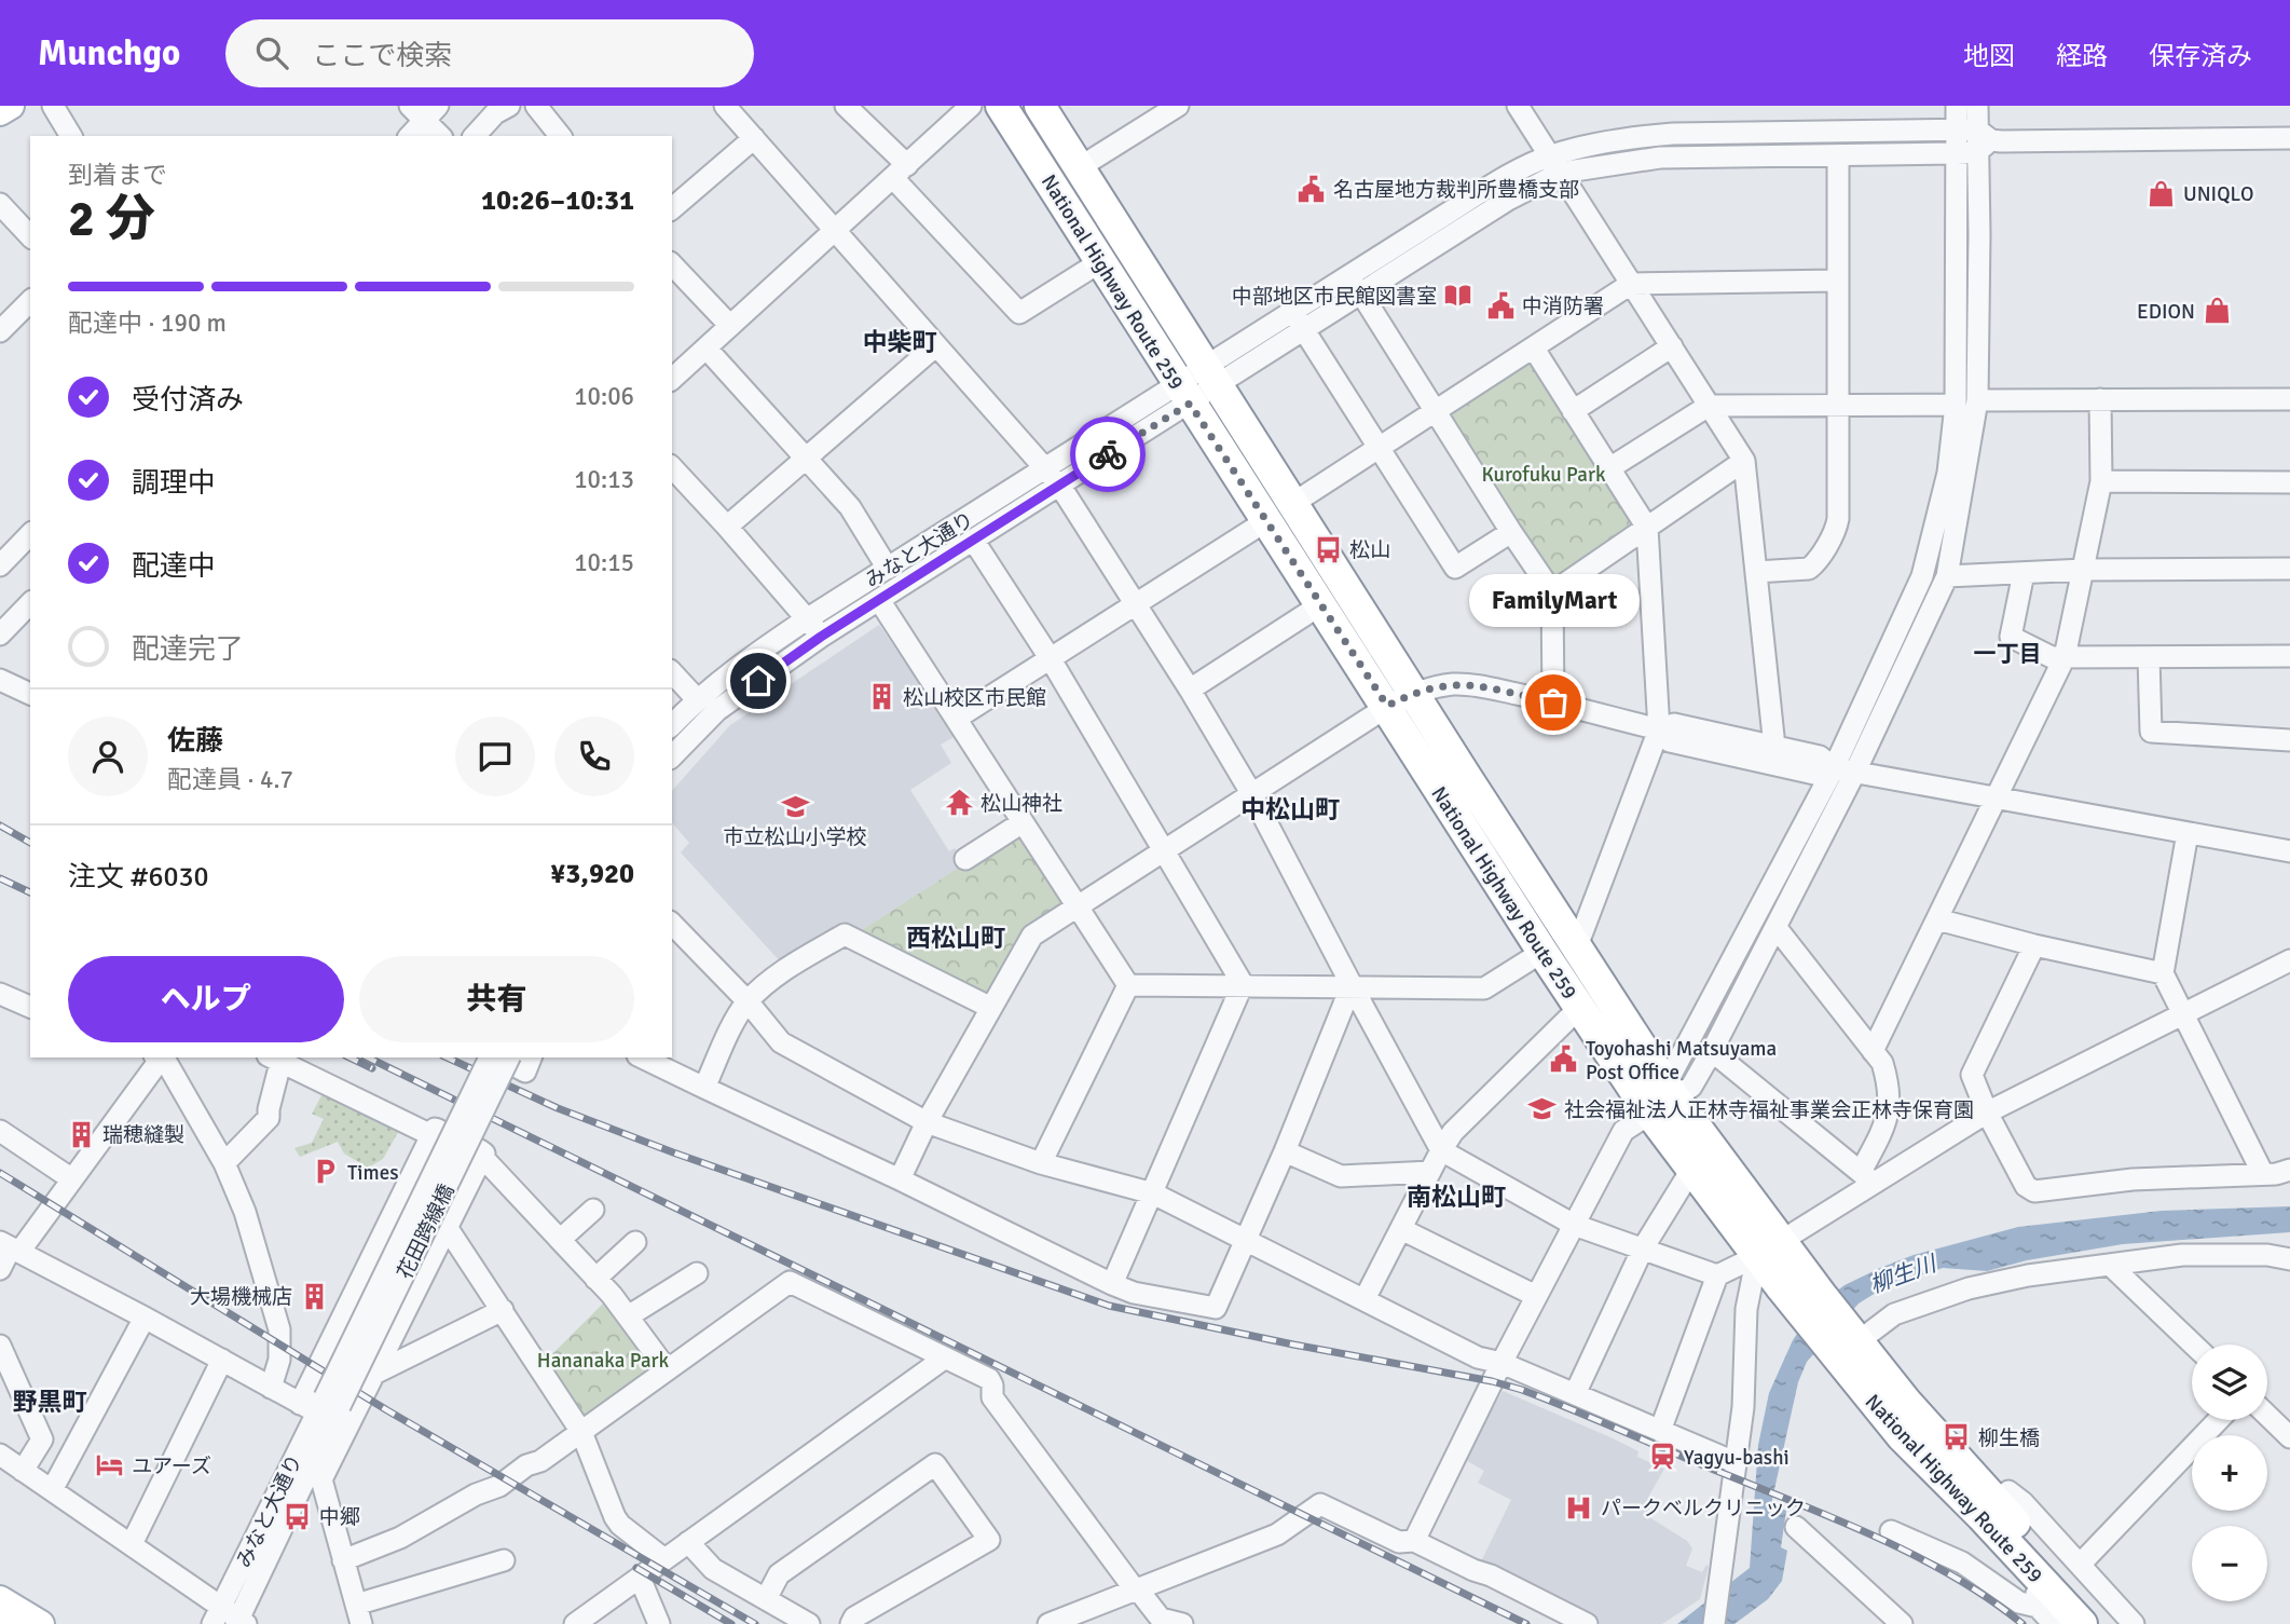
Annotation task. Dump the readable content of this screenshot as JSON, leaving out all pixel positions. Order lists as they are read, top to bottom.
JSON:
{
  "streets": {
    "highway": ["National Highway Route 259"],
    "street": ["みなと大通り", "花田跨線橋"]
  },
  "crossings": [
    ["National Highway Route 259", "みなと大通り"],
    ["みなと大通り", "花田跨線橋"]
  ],
  "districts": [
    "中柴町",
    "一丁目",
    "中松山町",
    "西松山町",
    "南松山町",
    "野黒町"
  ],
  "water": ["柳生川"],
  "parks": ["Kurofuku Park", "Hananaka Park"],
  "places": {
    "public building": ["名古屋地方裁判所豊橋支部", "中消防署", "Toyohashi Matsuyama Post Office"],
    "shop": ["UNIQLO", "EDION"],
    "library": ["中部地区市民館図書室"],
    "bus stop": ["松山", "柳生橋", "中郷"],
    "building": ["松山校区市民館", "瑞穂縫製", "大場機械店"],
    "other": ["FamilyMart"],
    "temple": ["松山神社"],
    "school or university": ["市立松山小学校", "社会福祉法人正林寺福祉事業会正林寺保育園"],
    "parking": ["Times"],
    "station": ["Yagyu-bashi"],
    "hotel": ["ユアーズ"],
    "hospital": ["パークベルクリニック"]
  },
  "page": {
    "header": "Munchgo",
    "search": "ここで検索",
    "nav": ["地図", "経路", "保存済み"],
    "heading": ["2 分", "到着まで", "10:26–10:31"],
    "panel": [
      "佐藤",
      "配達員 · 4.7",
      "注文 #6030",
      "¥3,920"
    ],
    "bar": "配達中 · 190 m",
    "list": [
      ["受付済み", "10:06"],
      ["調理中", "10:13"],
      ["配達中", "10:15"],
      "配達完了"
    ],
    "bubble": "FamilyMart",
    "buttons": ["ヘルプ", "共有"],
    "map_buttons": ["+", "−"]
  }
}
